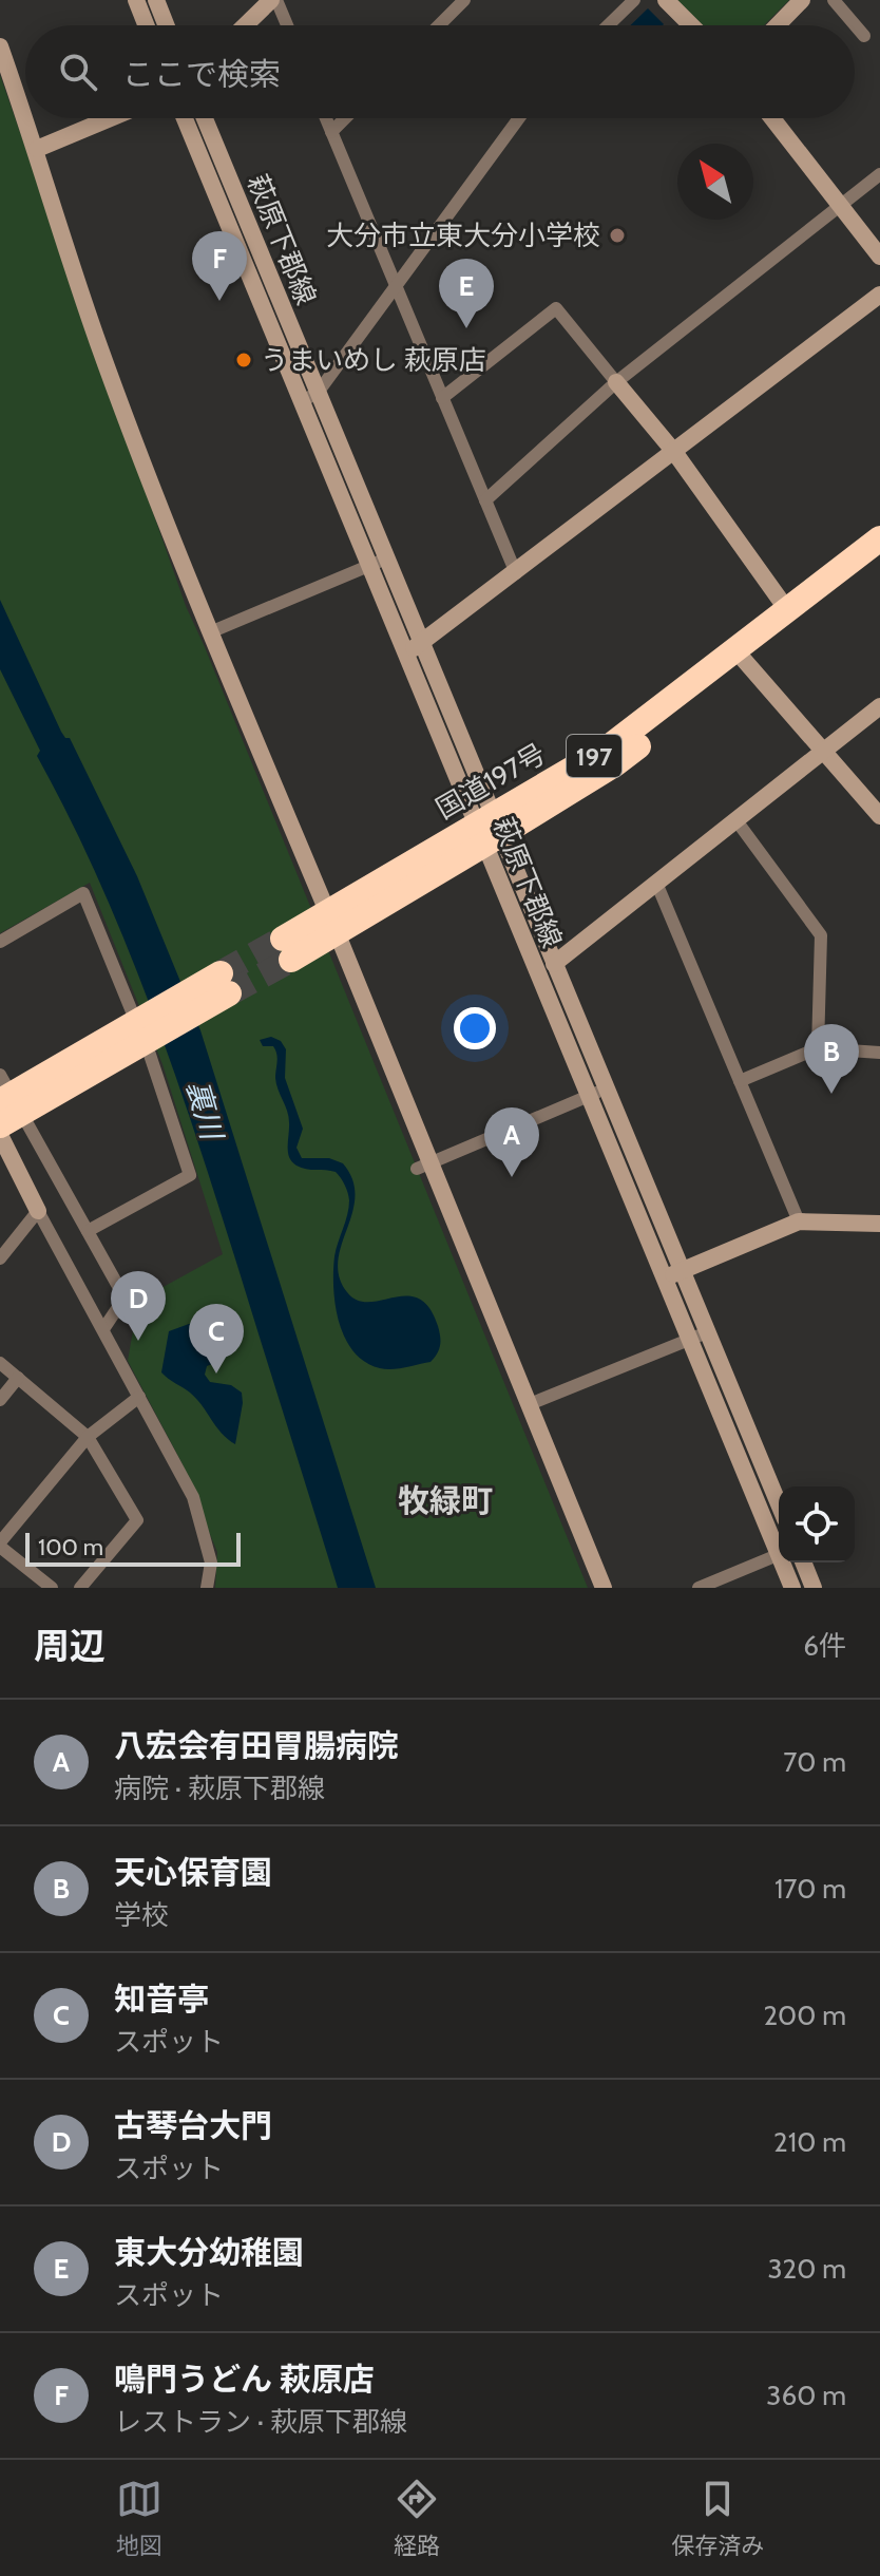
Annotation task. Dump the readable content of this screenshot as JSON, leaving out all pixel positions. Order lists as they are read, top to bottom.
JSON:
{
  "streets": {
    "highway": ["197", "国道197号"],
    "street": ["萩原下郡線"]
  },
  "crossings": [
    ["萩原下郡線", "国道197号"]
  ],
  "districts": ["牧緑町"],
  "water": ["裏川"],
  "places": ["大分市立東大分小学校", "うまいめし 萩原店"],
  "scale_bar": "100 m",
  "north": "top left",
  "page": {
    "search": "ここで検索",
    "pins": [
      "F",
      "E",
      "B",
      "A",
      "D",
      "C"
    ],
    "scale": "100 m",
    "heading": ["周辺", "6件"],
    "list": [
      {
        "mark": "A",
        "name": "八宏会有田胃腸病院",
        "note": "病院 · 萩原下郡線",
        "value": "70 m"
      },
      {
        "mark": "B",
        "name": "天心保育園",
        "note": "学校",
        "value": "170 m"
      },
      {
        "mark": "C",
        "name": "知音亭",
        "note": "スポット",
        "value": "200 m"
      },
      {
        "mark": "D",
        "name": "古琴台大門",
        "note": "スポット",
        "value": "210 m"
      },
      {
        "mark": "E",
        "name": "東大分幼稚園",
        "note": "スポット",
        "value": "320 m"
      },
      {
        "mark": "F",
        "name": "鳴門うどん 萩原店",
        "note": "レストラン · 萩原下郡線",
        "value": "360 m"
      }
    ],
    "nav": ["地図", "経路", "保存済み"]
  }
}
